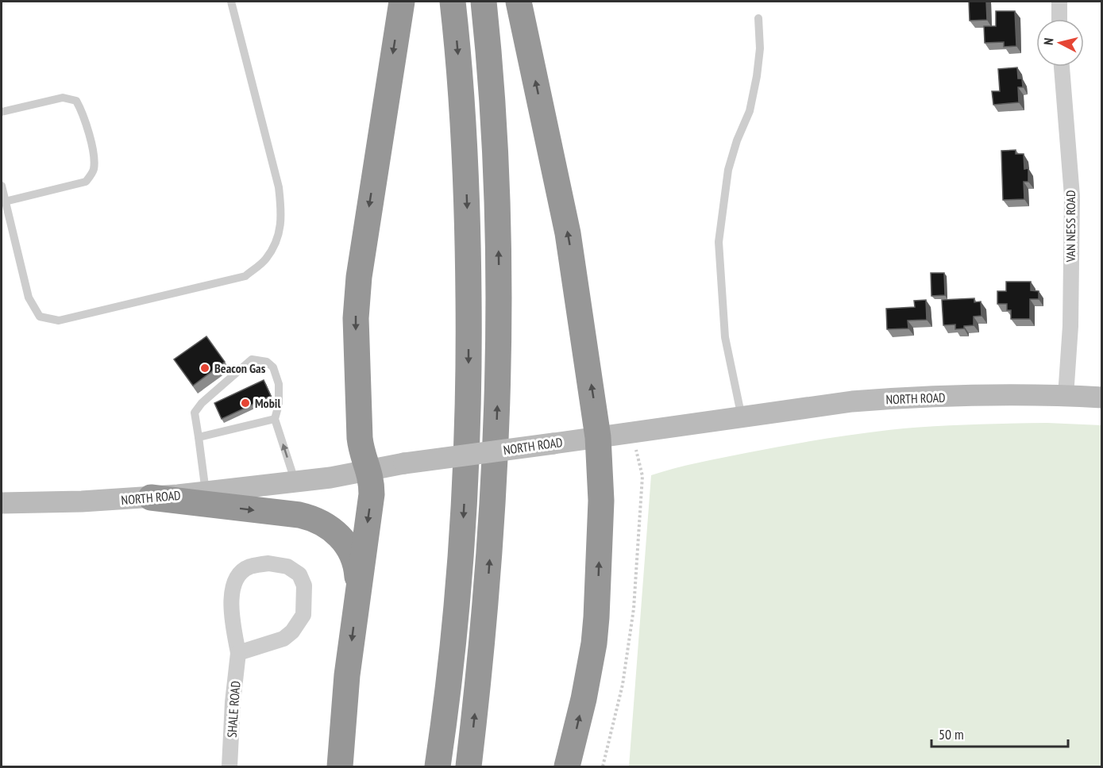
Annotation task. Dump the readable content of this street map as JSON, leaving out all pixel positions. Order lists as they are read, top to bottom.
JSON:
{
  "streets": {
    "main road": ["NORTH ROAD"],
    "street": ["VAN NESS ROAD", "SHALE ROAD"]
  },
  "crossings": [
    ["VAN NESS ROAD", "NORTH ROAD"]
  ],
  "places": ["Beacon Gas", "Mobil"],
  "scale_bar": "50 m",
  "north": "left"
}
